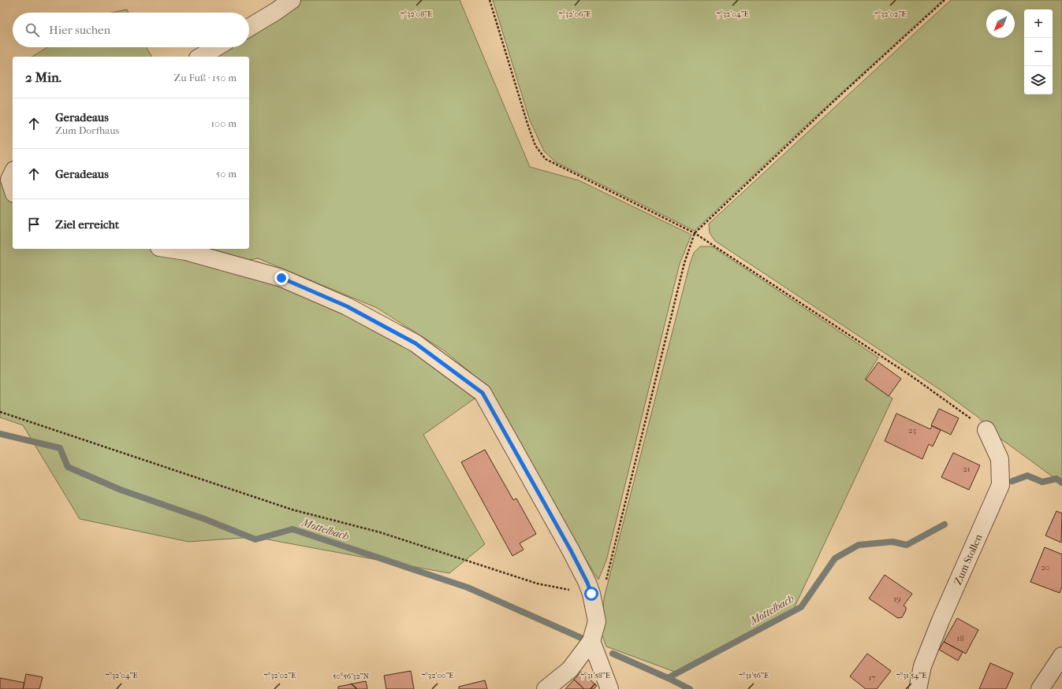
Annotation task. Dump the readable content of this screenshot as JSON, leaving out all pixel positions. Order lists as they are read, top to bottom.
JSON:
{
  "streets": {
    "street": ["Zum Stollen"]
  },
  "water": ["Mottelbach"],
  "house_numbers": [
    "23",
    "21",
    "20",
    "19",
    "18",
    "17"
  ],
  "north": "bottom left",
  "page": {
    "map_buttons": ["+", "−"],
    "search": "Hier suchen",
    "heading": ["2 Min.", "Zu Fuß · 150 m"],
    "list": [
      ["Geradeaus", "Zum Dorfhaus", "100 m"],
      ["Geradeaus", "50 m"],
      "Ziel erreicht"
    ]
  },
  "coordinates": [
    "7°32'08\"E",
    "7°32'06\"E",
    "7°32'04\"E",
    "7°32'02\"E",
    "7°32'00\"E",
    "7°31'58\"E",
    "7°31'56\"E",
    "7°31'54\"E",
    "50°56'32\"N"
  ]
}
